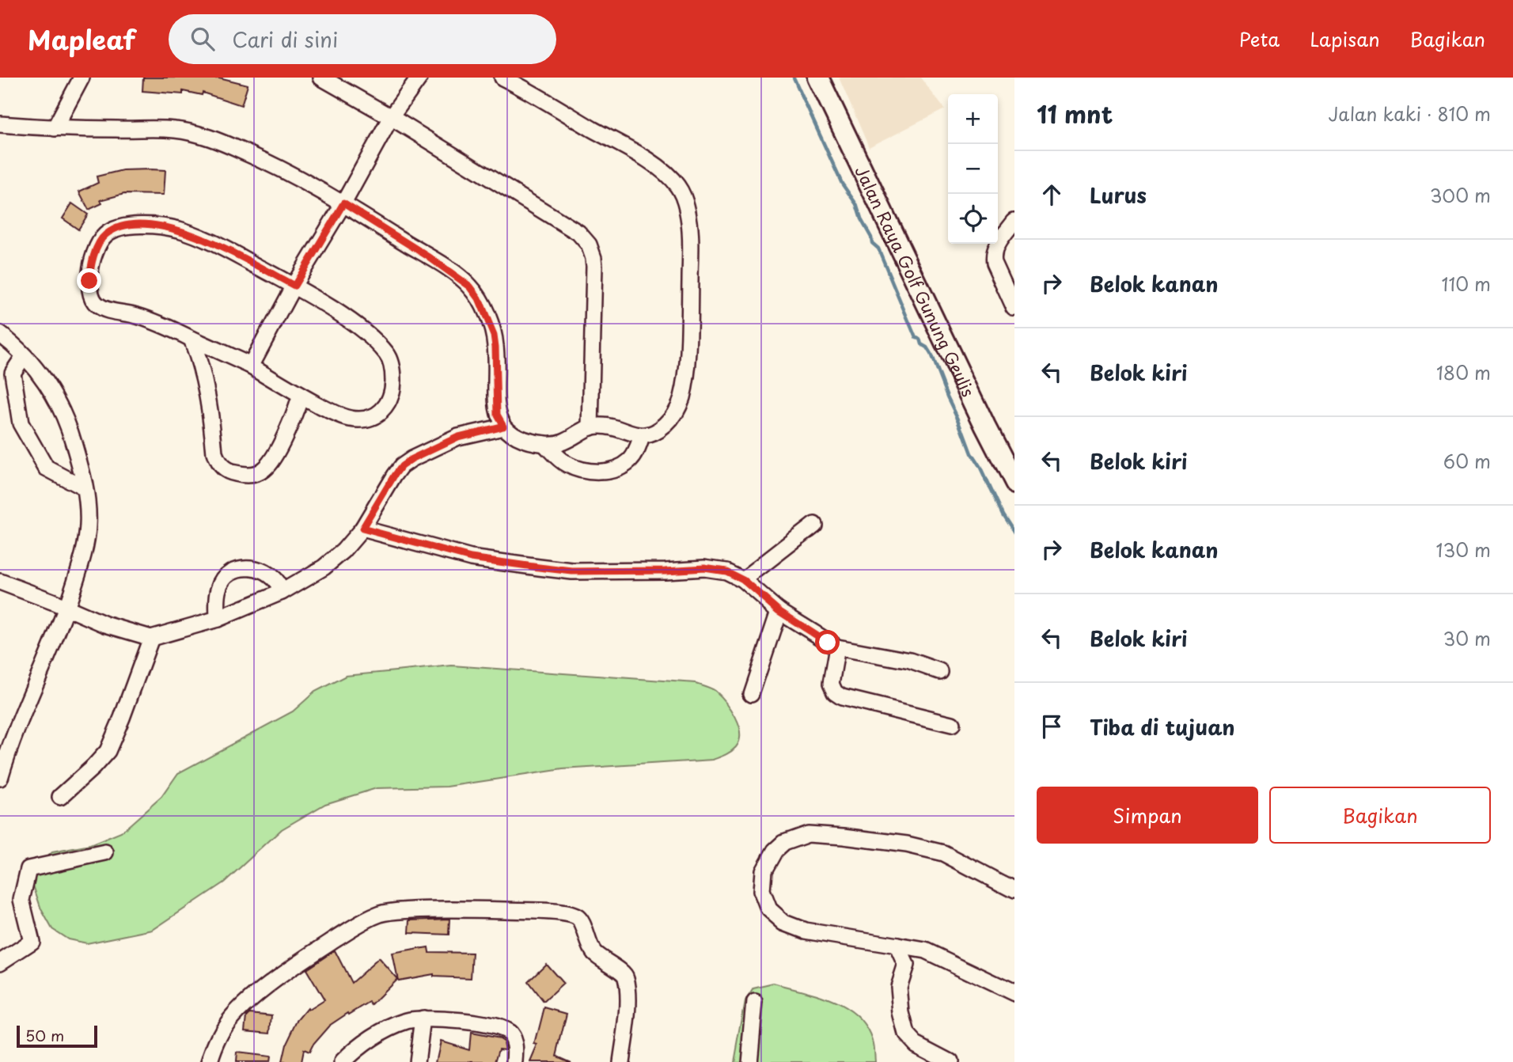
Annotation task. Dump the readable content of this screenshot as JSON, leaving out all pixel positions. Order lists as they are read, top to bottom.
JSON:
{
  "streets": {
    "main road": ["Jalan Raya Golf Gunung Geulis"]
  },
  "scale_bar": "50 m",
  "page": {
    "header": "Mapleaf",
    "search": "Cari di sini",
    "nav": ["Peta", "Lapisan", "Bagikan"],
    "heading": ["11 mnt", "Jalan kaki · 810 m"],
    "map_buttons": ["+", "−"],
    "list": [
      ["Lurus", "300 m"],
      ["Belok kanan", "110 m"],
      ["Belok kiri", "180 m"],
      ["Belok kiri", "60 m"],
      ["Belok kanan", "130 m"],
      ["Belok kiri", "30 m"],
      "Tiba di tujuan"
    ],
    "buttons": ["Simpan", "Bagikan"],
    "scale": "50 m"
  }
}
